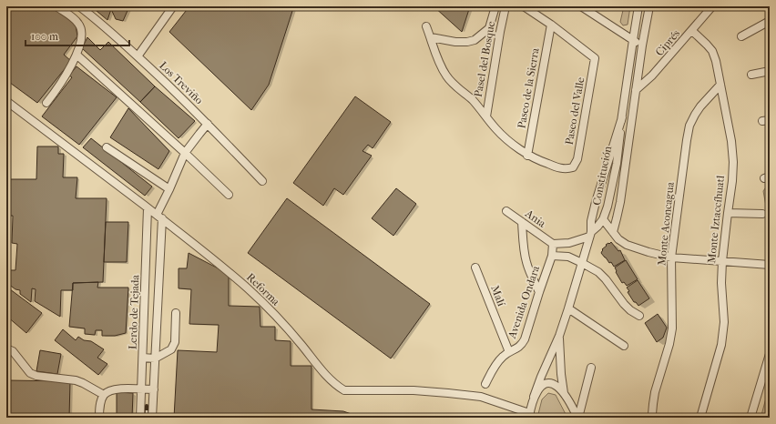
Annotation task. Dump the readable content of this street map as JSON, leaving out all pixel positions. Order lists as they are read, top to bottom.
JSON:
{
  "streets": {
    "street": [
      "Ciprés",
      "Pasel del Bosque",
      "Los Treviño",
      "Paseo de la Sierra",
      "Paseo del Valle",
      "Constitución",
      "Ania",
      "Monte Iztaccíhuatl",
      "Monte Aconcagua",
      "Reforma",
      "Malí",
      "Avenida Ondara",
      "Lerdo de Tejada"
    ]
  },
  "crossings": [
    ["Ciprés", "Monte Iztaccíhuatl"],
    ["Paseo de la Sierra", "Paseo del Valle"],
    ["Constitución", "Reforma"],
    ["Constitución", "Avenida Ondara"],
    ["Ania", "Avenida Ondara"],
    ["Monte Iztaccíhuatl", "Monte Aconcagua"],
    ["Reforma", "Lerdo de Tejada"],
    ["Malí", "Avenida Ondara"]
  ],
  "scale_bar": "100 m"
}
